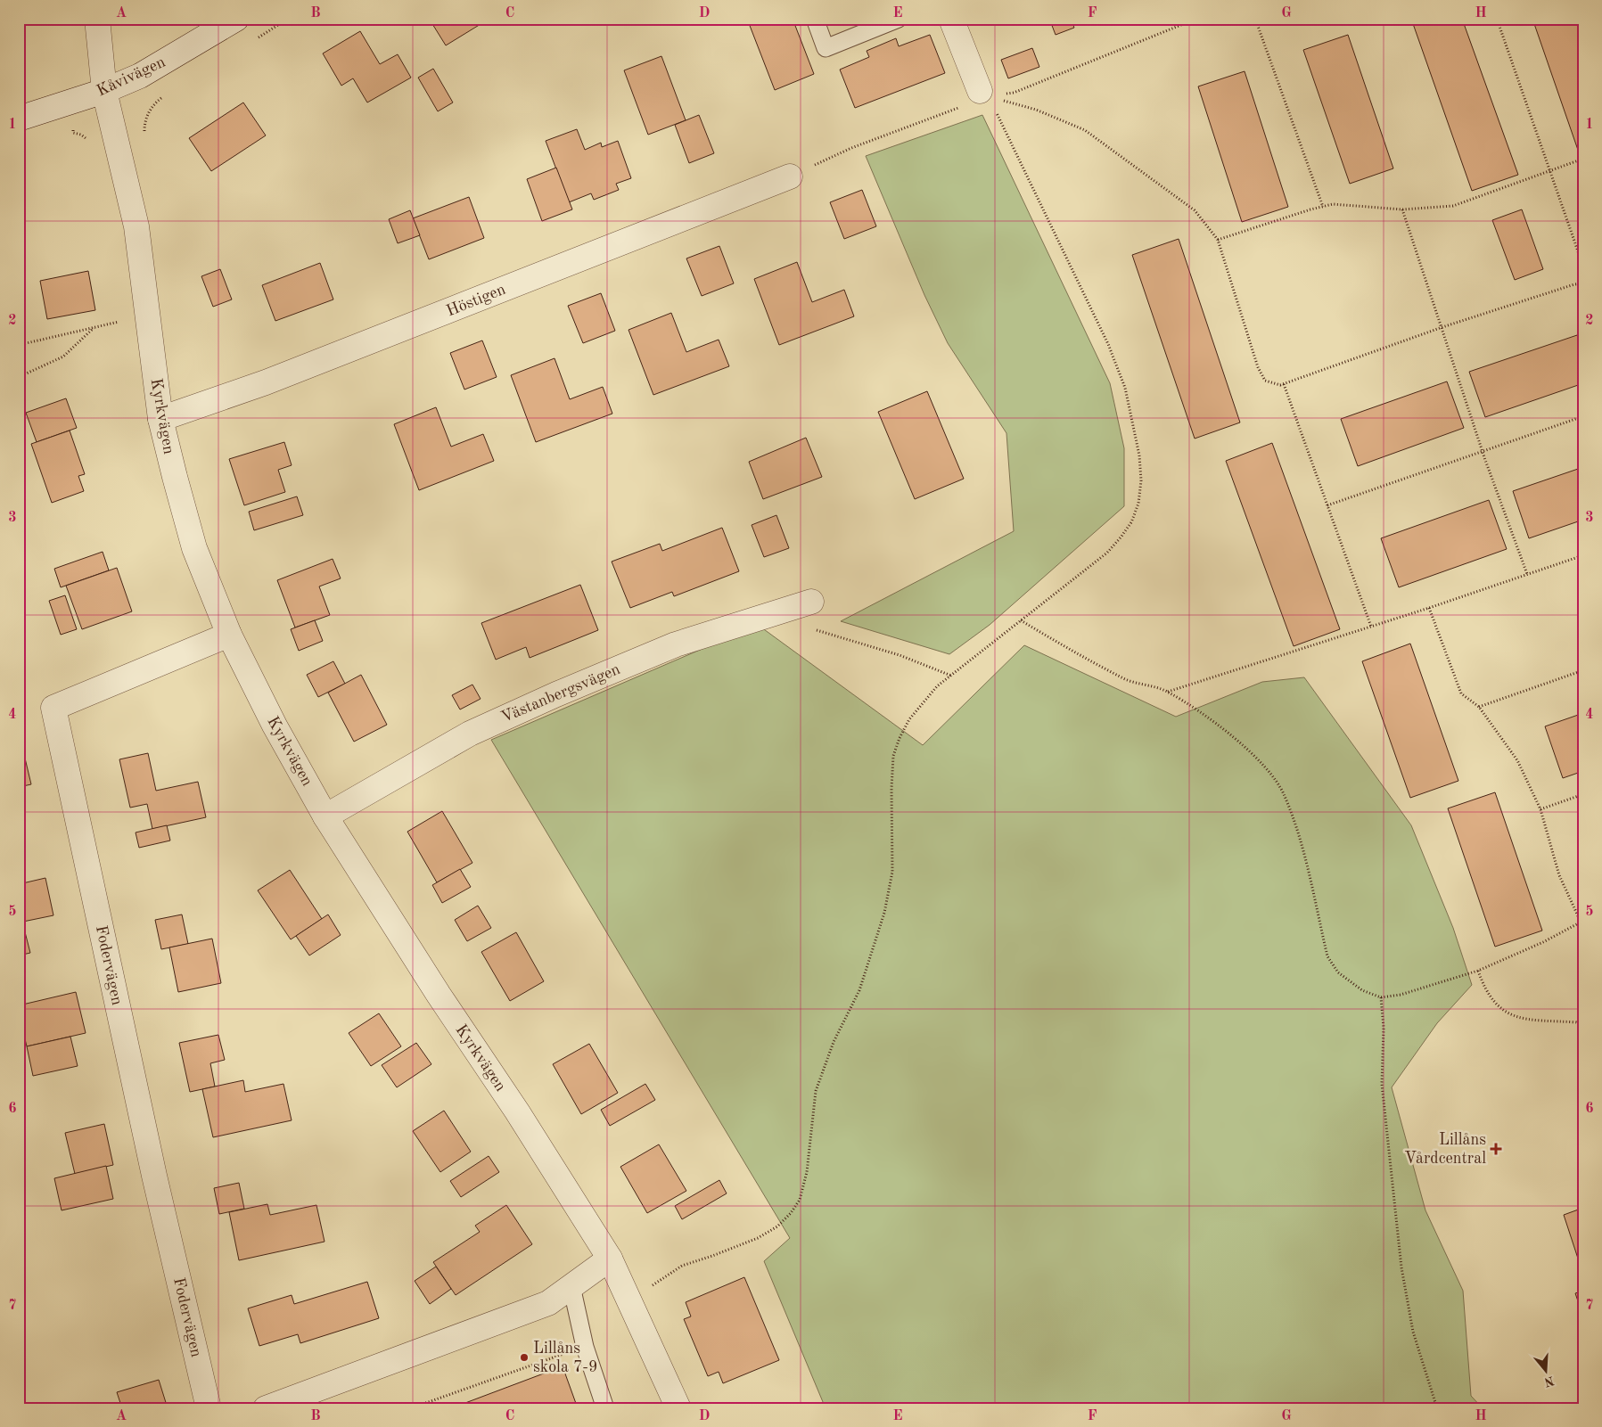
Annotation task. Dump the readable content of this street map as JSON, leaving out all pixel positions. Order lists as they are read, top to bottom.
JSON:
{
  "streets": {
    "street": [
      "Kåvivägen",
      "Höstigen",
      "Kyrkvägen",
      "Västanbergsvägen",
      "Fodervägen"
    ]
  },
  "crossings": [
    ["Kåvivägen", "Kyrkvägen"],
    ["Höstigen", "Kyrkvägen"],
    ["Kyrkvägen", "Västanbergsvägen"],
    ["Kyrkvägen", "Fodervägen"]
  ],
  "places": {
    "health": ["Lillåns Vårdcentral"],
    "other": ["Lillåns skola 7-9"]
  },
  "north": "bottom",
  "grid": {
    "columns": [
      "A",
      "B",
      "C",
      "D",
      "E",
      "F",
      "G",
      "H"
    ],
    "rows": [
      "1",
      "2",
      "3",
      "4",
      "5",
      "6",
      "7"
    ]
  }
}
